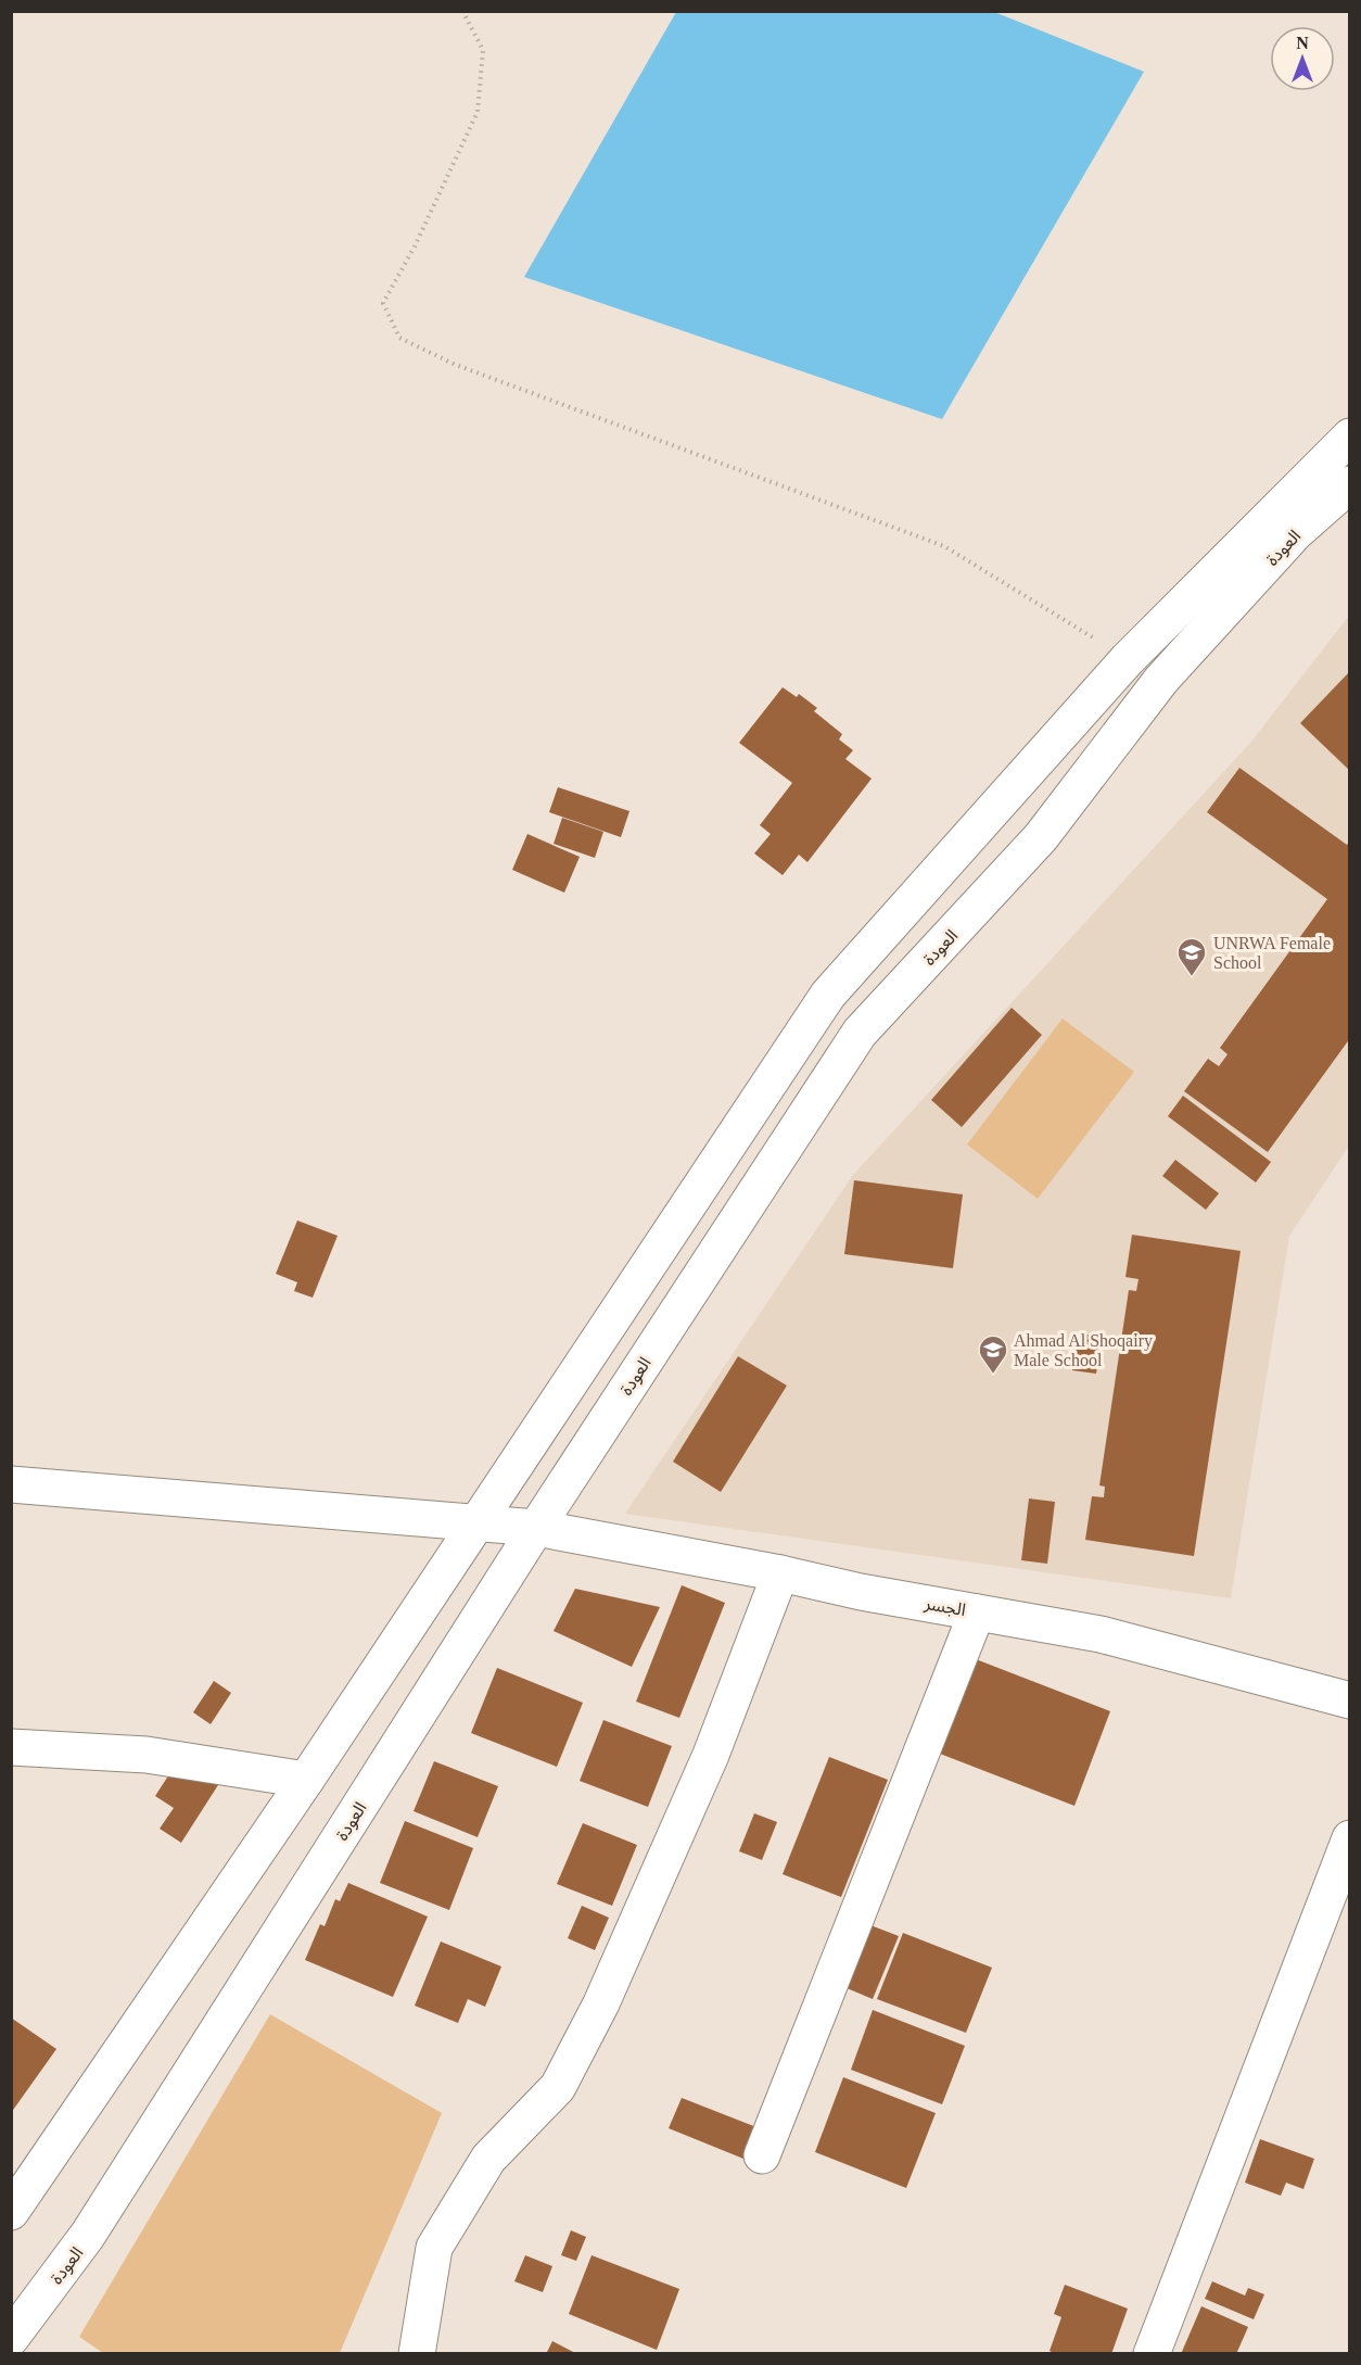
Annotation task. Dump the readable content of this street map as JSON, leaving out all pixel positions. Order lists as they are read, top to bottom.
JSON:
{
  "streets": {
    "main road": ["العودة", "الجسر"]
  },
  "crossings": [
    ["العودة", "الجسر"]
  ],
  "places": {
    "school or university": ["UNRWA Female School", "Ahmad Al Shoqairy Male School"]
  },
  "north": "top"
}
